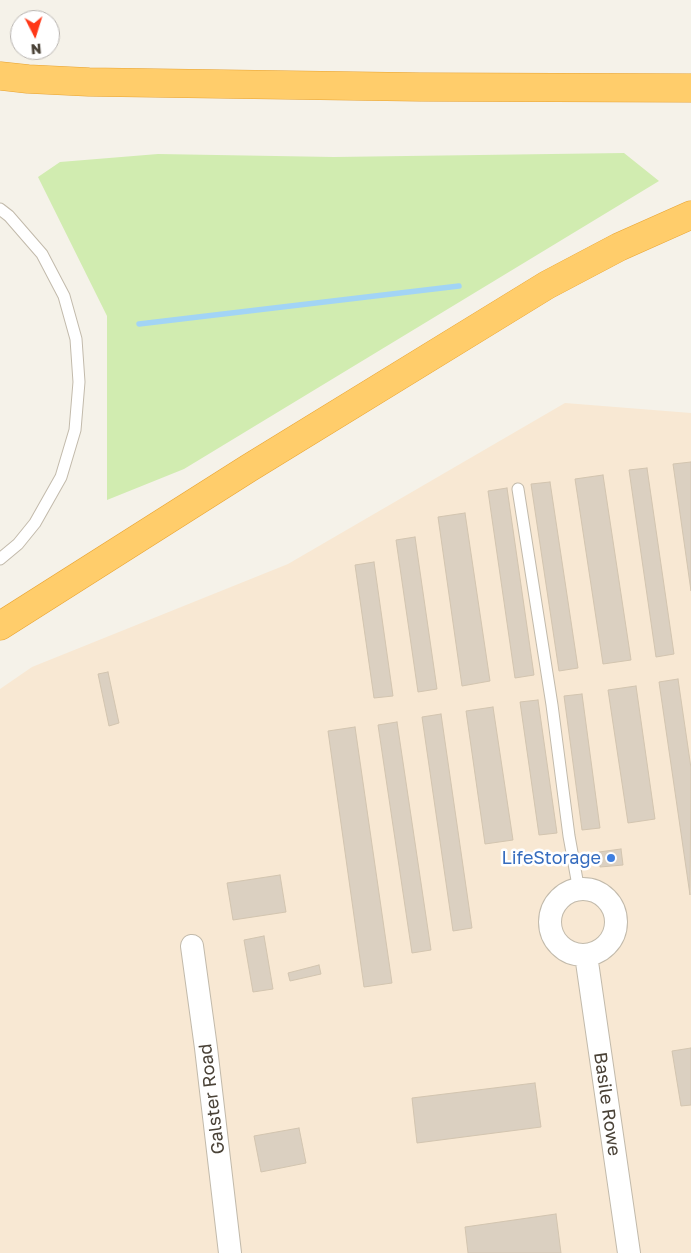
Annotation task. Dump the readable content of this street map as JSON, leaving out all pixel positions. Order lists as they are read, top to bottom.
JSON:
{
  "streets": {
    "street": ["Galster Road", "Basile Rowe"]
  },
  "places": ["LifeStorage"],
  "north": "bottom"
}
